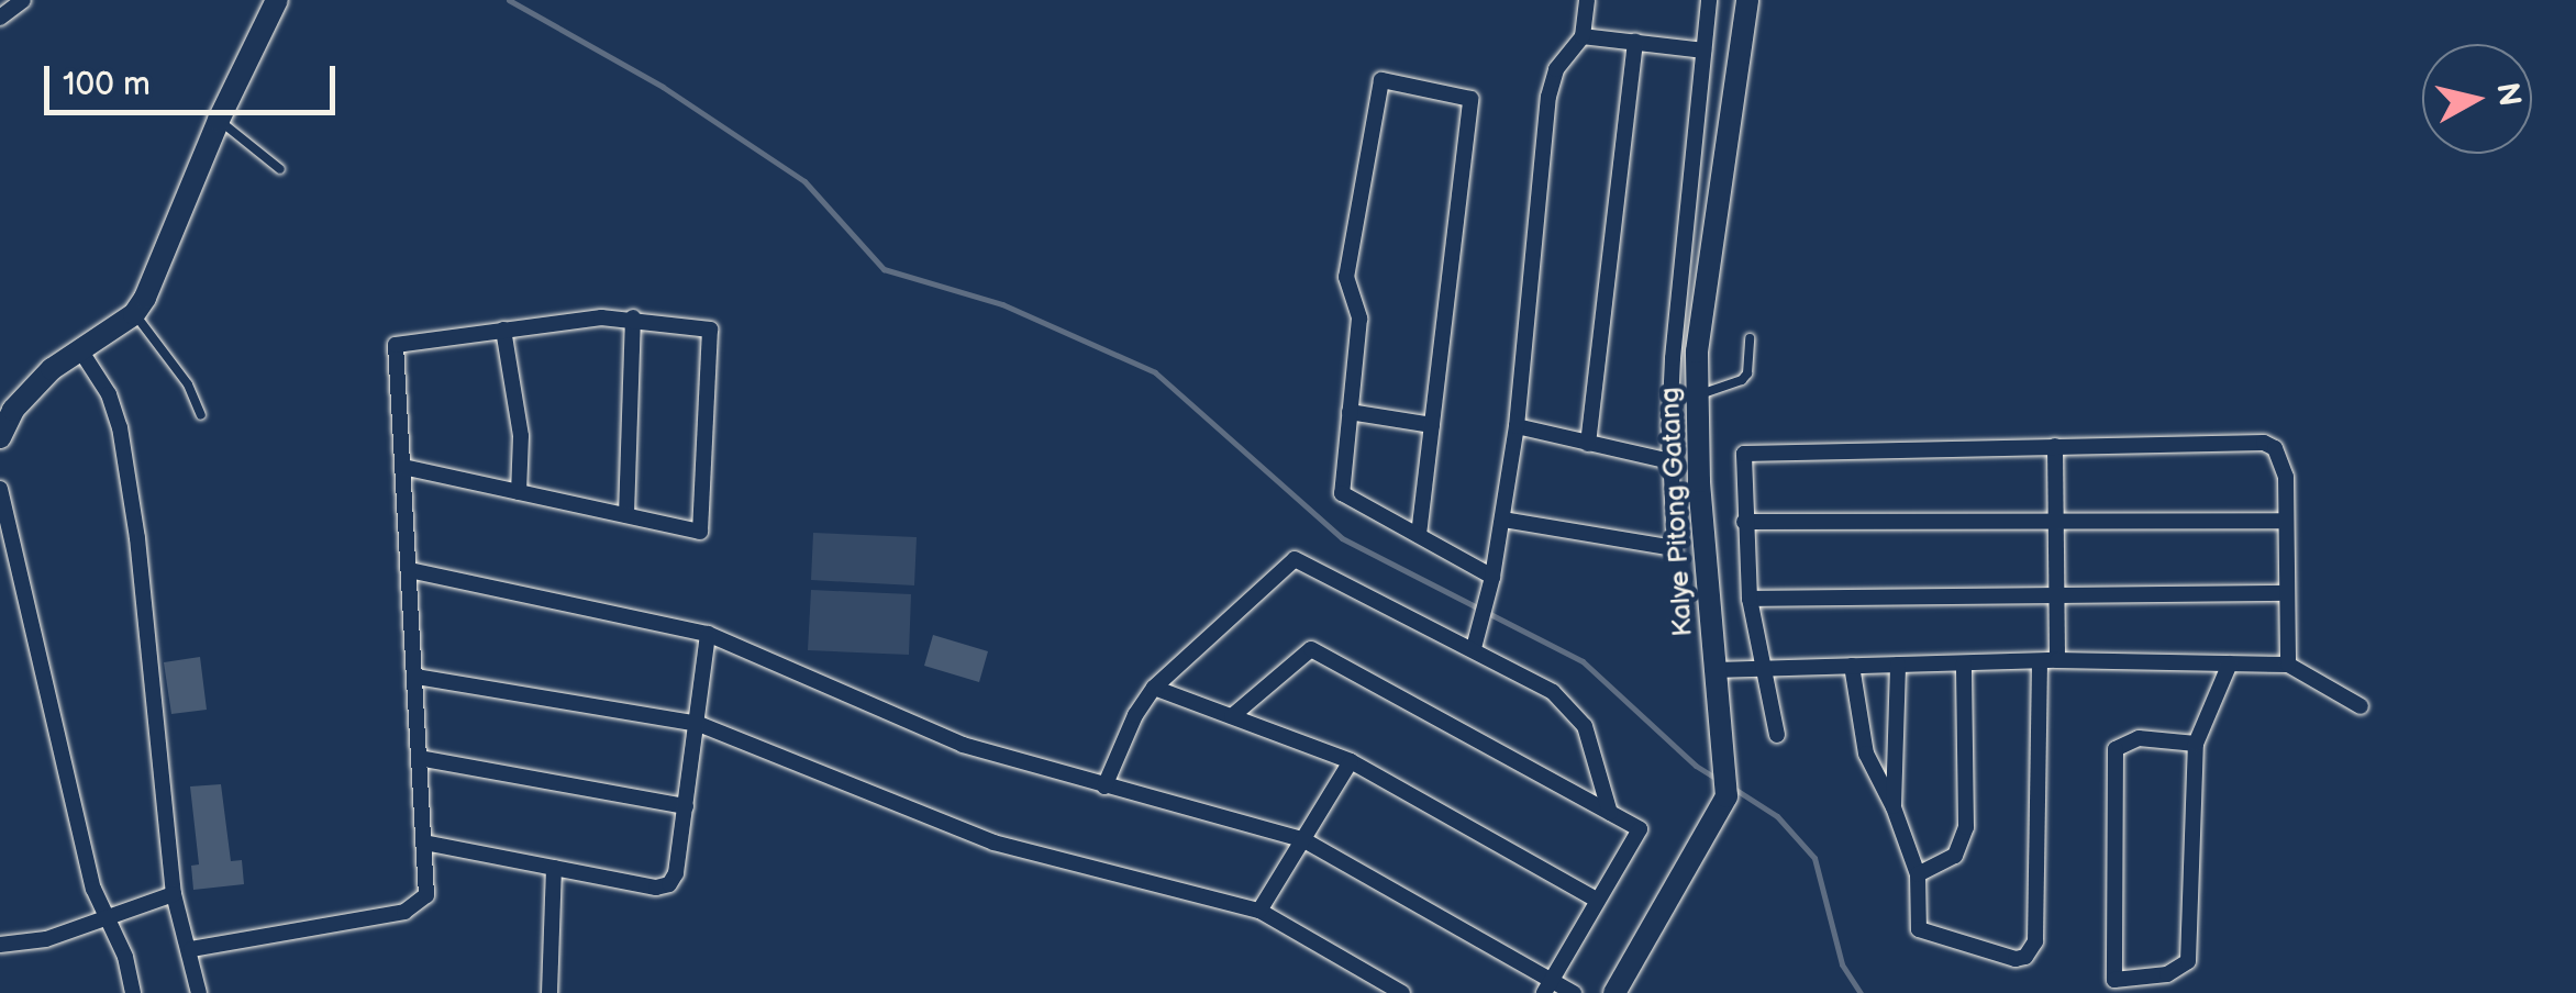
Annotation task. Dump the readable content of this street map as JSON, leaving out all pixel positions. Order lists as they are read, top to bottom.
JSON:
{
  "streets": {
    "street": ["Kalye Pitong Gatang"]
  },
  "scale_bar": "100 m",
  "north": "right"
}
